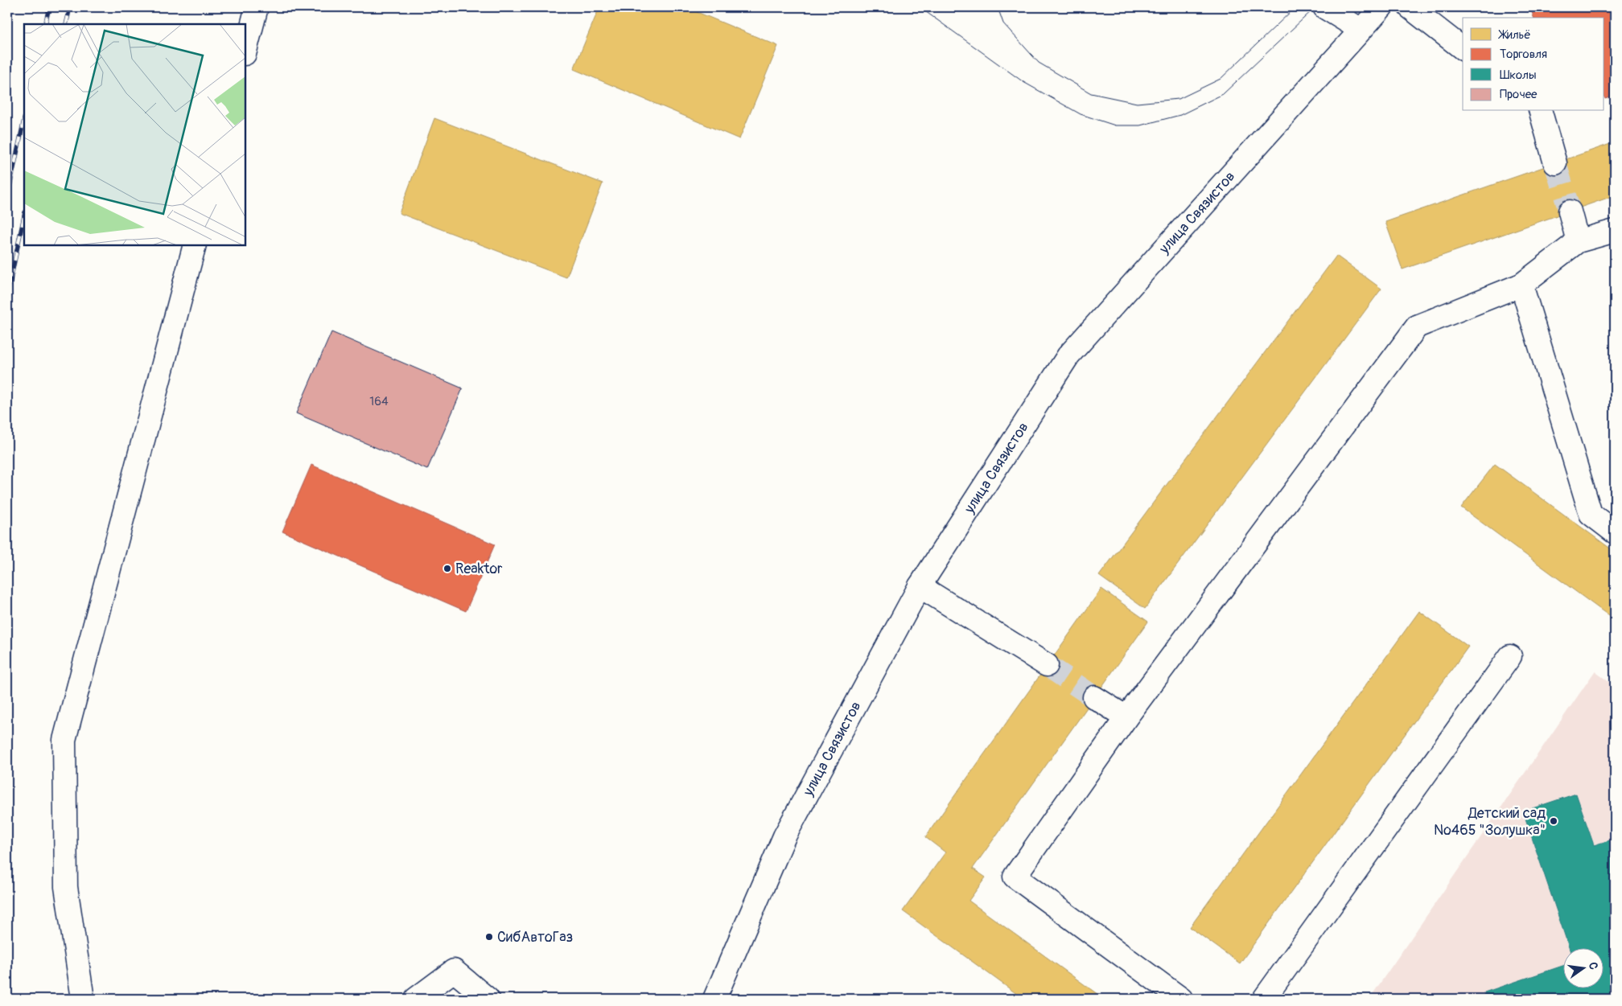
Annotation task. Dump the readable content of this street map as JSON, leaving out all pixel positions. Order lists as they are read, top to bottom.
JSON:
{
  "streets": {
    "main road": ["улица Связистов"]
  },
  "places": ["Reaktor", "Детский сад №465 \"Золушка\"", "СибАвтоГаз"],
  "house_numbers": ["164"],
  "legend": [
    "Жильё",
    "Торговля",
    "Школы",
    "Прочее"
  ],
  "north": "right"
}
